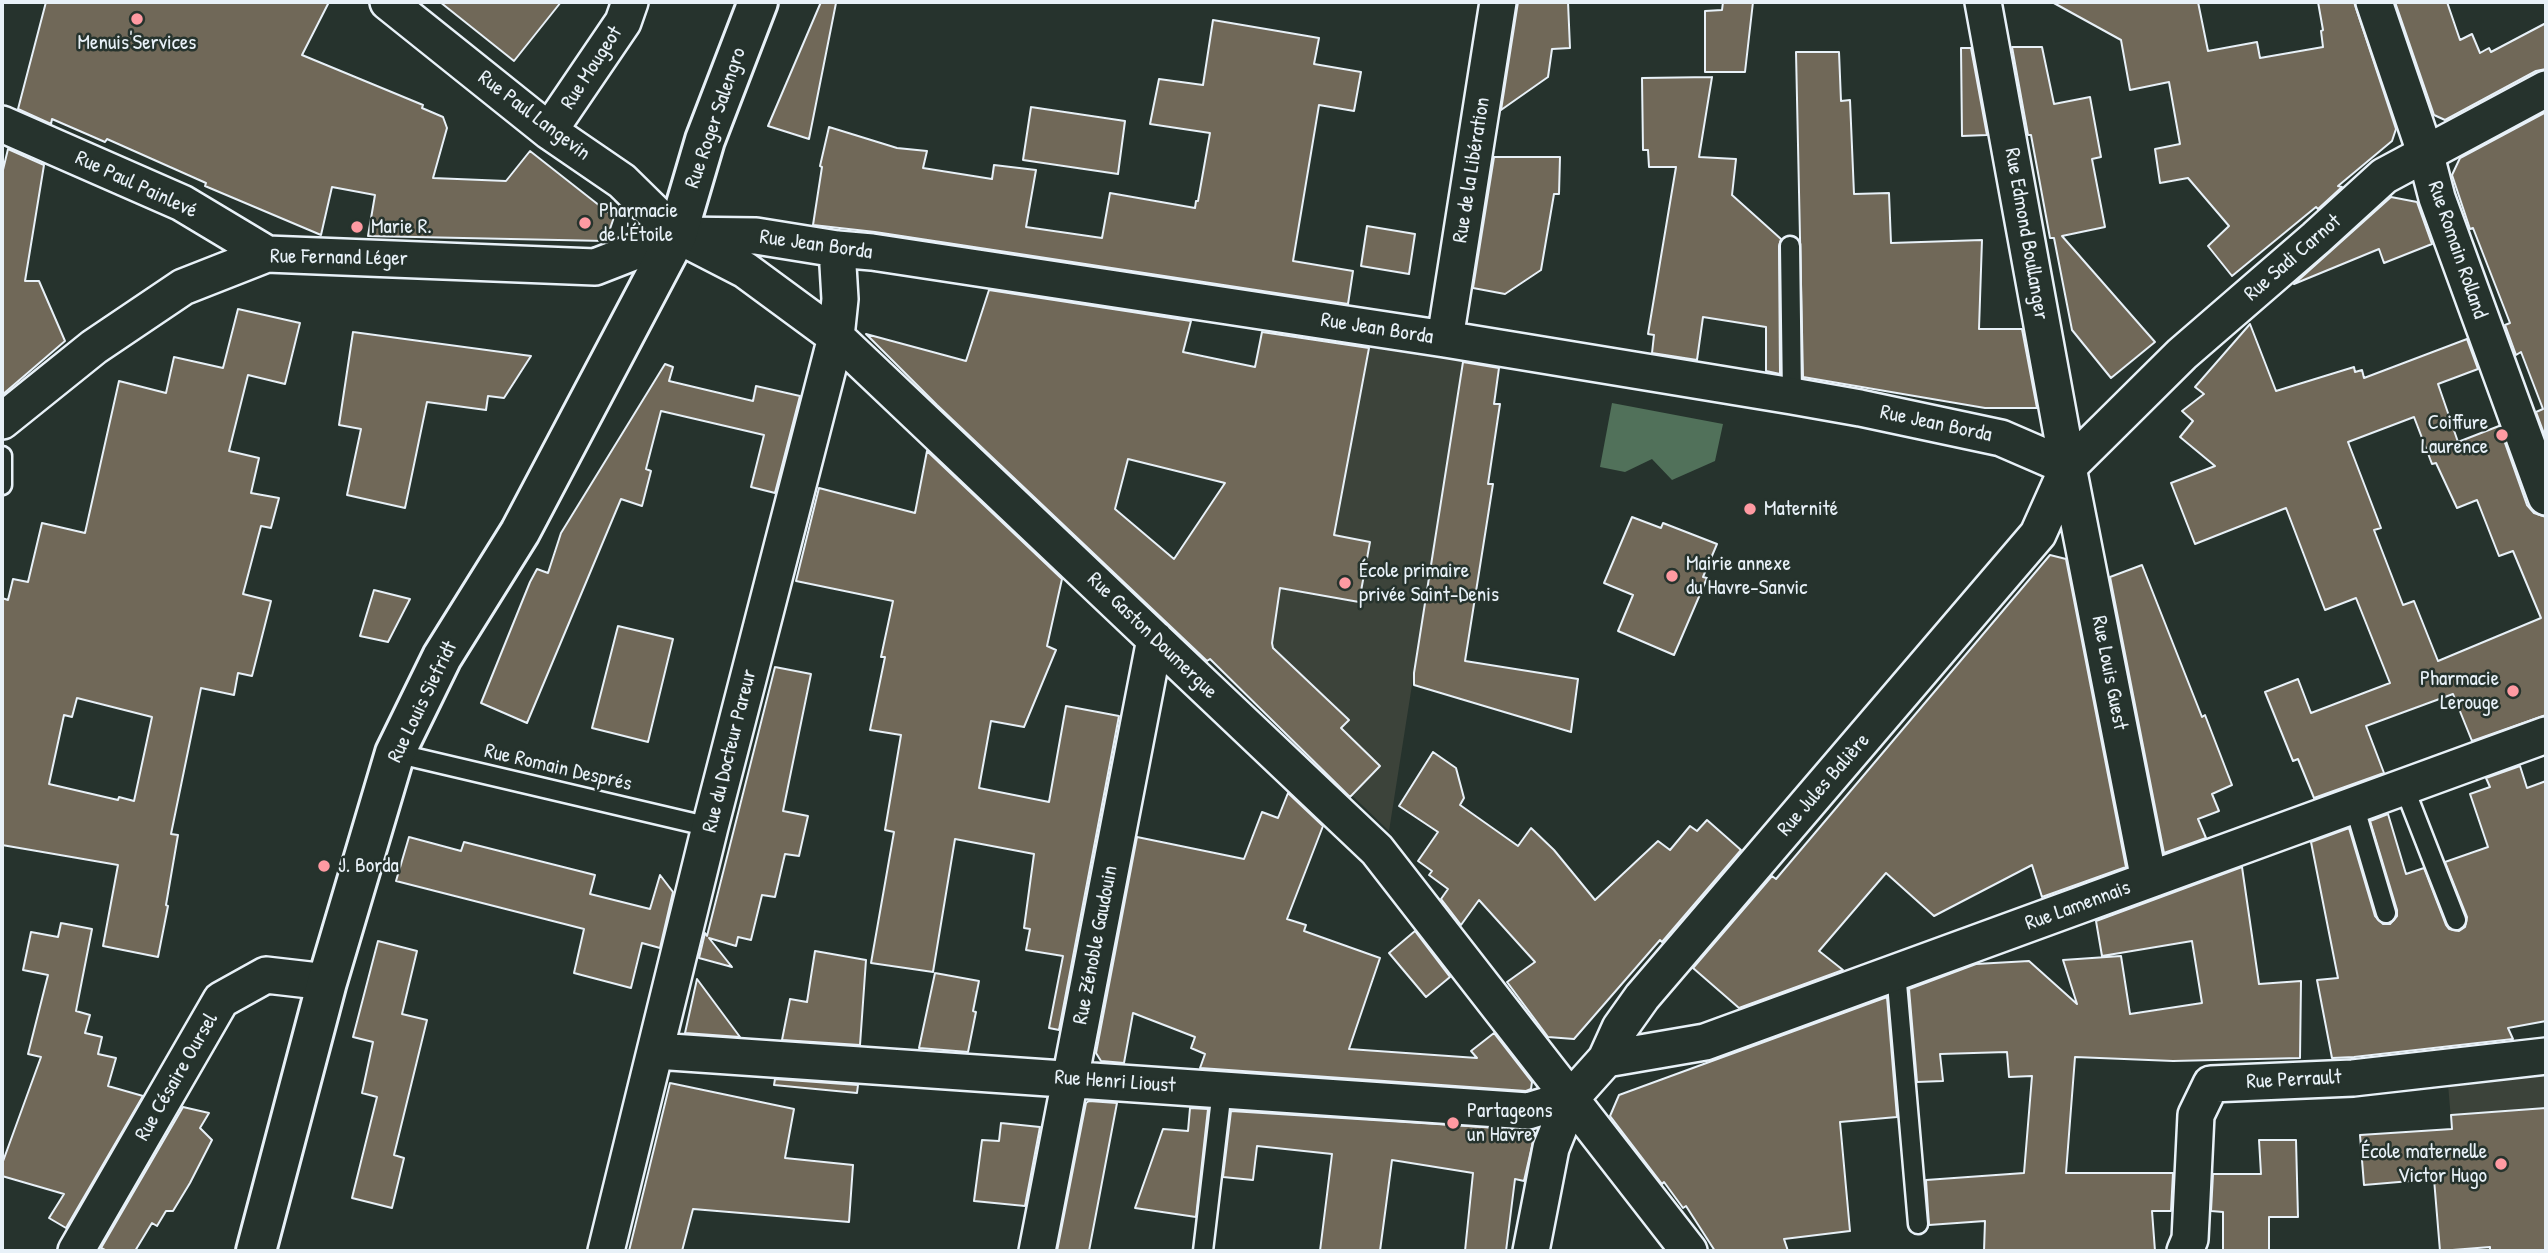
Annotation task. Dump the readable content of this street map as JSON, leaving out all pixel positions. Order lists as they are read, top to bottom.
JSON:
{
  "streets": {
    "street": [
      "Rue Mougeot",
      "Rue Paul Langevin",
      "Rue Roger Salengro",
      "Rue de la Libération",
      "Rue Paul Painlevé",
      "Rue Edmond Boullanger",
      "Rue Jean Borda",
      "Rue Romain Rolland",
      "Rue Fernand Léger",
      "Rue Sadi Carnot",
      "Rue Gaston Doumergue",
      "Rue Louis Guest",
      "Rue Louis Siefridt",
      "Rue du Docteur Pareur",
      "Rue Jules Balière",
      "Rue Lamennais",
      "Rue Zénoble Gaudouin",
      "Rue Césaire Oursel",
      "Rue Perrault",
      "Rue Henri Lioust"
    ],
    "lane": ["Rue Romain Després"]
  },
  "crossings": [
    ["Rue Mougeot", "Rue Paul Langevin"],
    ["Rue Paul Langevin", "Rue Roger Salengro"],
    ["Rue Paul Langevin", "Rue Jean Borda"],
    ["Rue Paul Langevin", "Rue Fernand Léger"],
    ["Rue Paul Langevin", "Rue Gaston Doumergue"],
    ["Rue Paul Langevin", "Rue Louis Siefridt"],
    ["Rue Roger Salengro", "Rue Jean Borda"],
    ["Rue Roger Salengro", "Rue Fernand Léger"],
    ["Rue Roger Salengro", "Rue Gaston Doumergue"],
    ["Rue Roger Salengro", "Rue Louis Siefridt"],
    ["Rue de la Libération", "Rue Jean Borda"],
    ["Rue Paul Painlevé", "Rue Fernand Léger"],
    ["Rue Edmond Boullanger", "Rue Jean Borda"],
    ["Rue Edmond Boullanger", "Rue Sadi Carnot"],
    ["Rue Edmond Boullanger", "Rue Louis Guest"],
    ["Rue Edmond Boullanger", "Rue Jules Balière"],
    ["Rue Jean Borda", "Rue Fernand Léger"],
    ["Rue Jean Borda", "Rue Sadi Carnot"],
    ["Rue Jean Borda", "Rue Gaston Doumergue"],
    ["Rue Jean Borda", "Rue Louis Guest"],
    ["Rue Jean Borda", "Rue Louis Siefridt"],
    ["Rue Jean Borda", "Rue du Docteur Pareur"],
    ["Rue Jean Borda", "Rue Jules Balière"],
    ["Rue Romain Rolland", "Rue Sadi Carnot"],
    ["Rue Fernand Léger", "Rue Gaston Doumergue"],
    ["Rue Fernand Léger", "Rue Louis Siefridt"],
    ["Rue Sadi Carnot", "Rue Louis Guest"],
    ["Rue Sadi Carnot", "Rue Jules Balière"],
    ["Rue Gaston Doumergue", "Rue Louis Siefridt"],
    ["Rue Gaston Doumergue", "Rue du Docteur Pareur"],
    ["Rue Gaston Doumergue", "Rue Jules Balière"],
    ["Rue Gaston Doumergue", "Rue Zénoble Gaudouin"],
    ["Rue Gaston Doumergue", "Rue Henri Lioust"],
    ["Rue Louis Guest", "Rue Jules Balière"],
    ["Rue Louis Guest", "Rue Lamennais"],
    ["Rue Louis Siefridt", "Rue Romain Després"],
    ["Rue Louis Siefridt", "Rue Césaire Oursel"],
    ["Rue du Docteur Pareur", "Rue Romain Després"],
    ["Rue du Docteur Pareur", "Rue Henri Lioust"],
    ["Rue Jules Balière", "Rue Lamennais"],
    ["Rue Jules Balière", "Rue Henri Lioust"],
    ["Rue Zénoble Gaudouin", "Rue Henri Lioust"]
  ],
  "places": [
    "Menuis'Services",
    "Pharmacie de l'Étoile",
    "Marie R.",
    "Coiffure Laurence",
    "Maternité",
    "Mairie annexe du Havre-Sanvic",
    "École primaire privée Saint-Denis",
    "Pharmacie Lerouge",
    "J. Borda",
    "Partageons un Havre",
    "École maternelle Victor Hugo"
  ]
}
